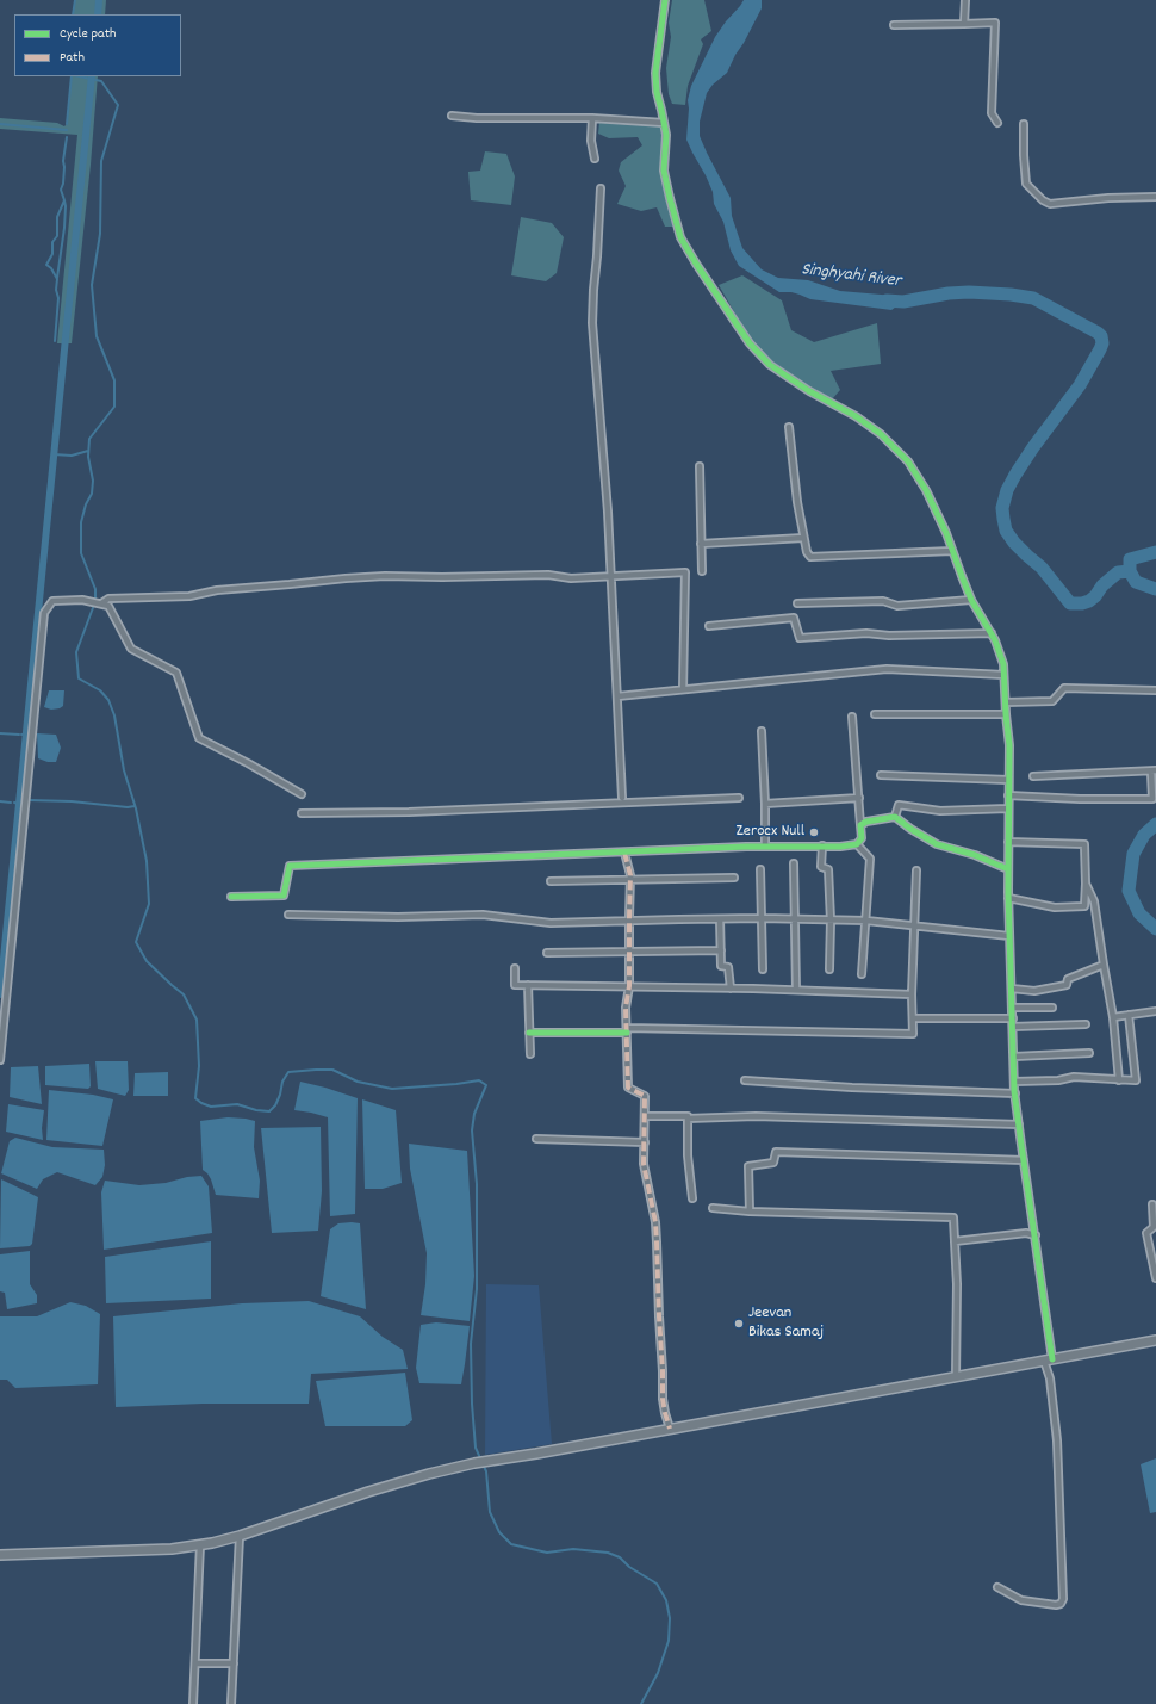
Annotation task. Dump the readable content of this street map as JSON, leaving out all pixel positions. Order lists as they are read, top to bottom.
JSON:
{
  "water": ["Singhyahi River"],
  "places": ["Zerocx Null", "Jeevan Bikas Samaj"],
  "legend": ["Cycle path", "Path"]
}
